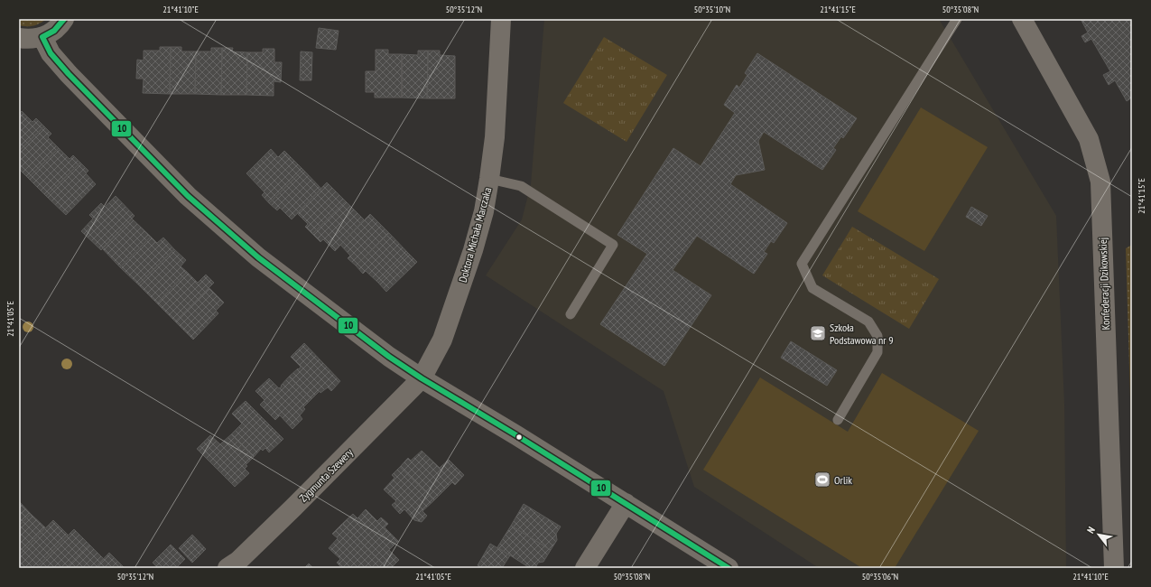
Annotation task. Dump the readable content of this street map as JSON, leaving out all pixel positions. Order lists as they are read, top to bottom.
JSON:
{
  "streets": {
    "street": ["Doktora Michała Marczaka", "Konfederacji Dzikowskiej", "Zygmunta Szewery"]
  },
  "crossings": [
    ["Doktora Michała Marczaka", "Zygmunta Szewery"]
  ],
  "places": {
    "school or university": ["Szkoła Podstawowa nr 9"],
    "sports": ["Orlik"]
  },
  "lines": ["transit line 10"],
  "north": "top left",
  "coordinates": [
    "21°41'10\"E",
    "50°35'12\"N",
    "50°35'10\"N",
    "21°41'15\"E",
    "50°35'08\"N",
    "21°41'05\"E",
    "50°35'06\"N"
  ]
}
